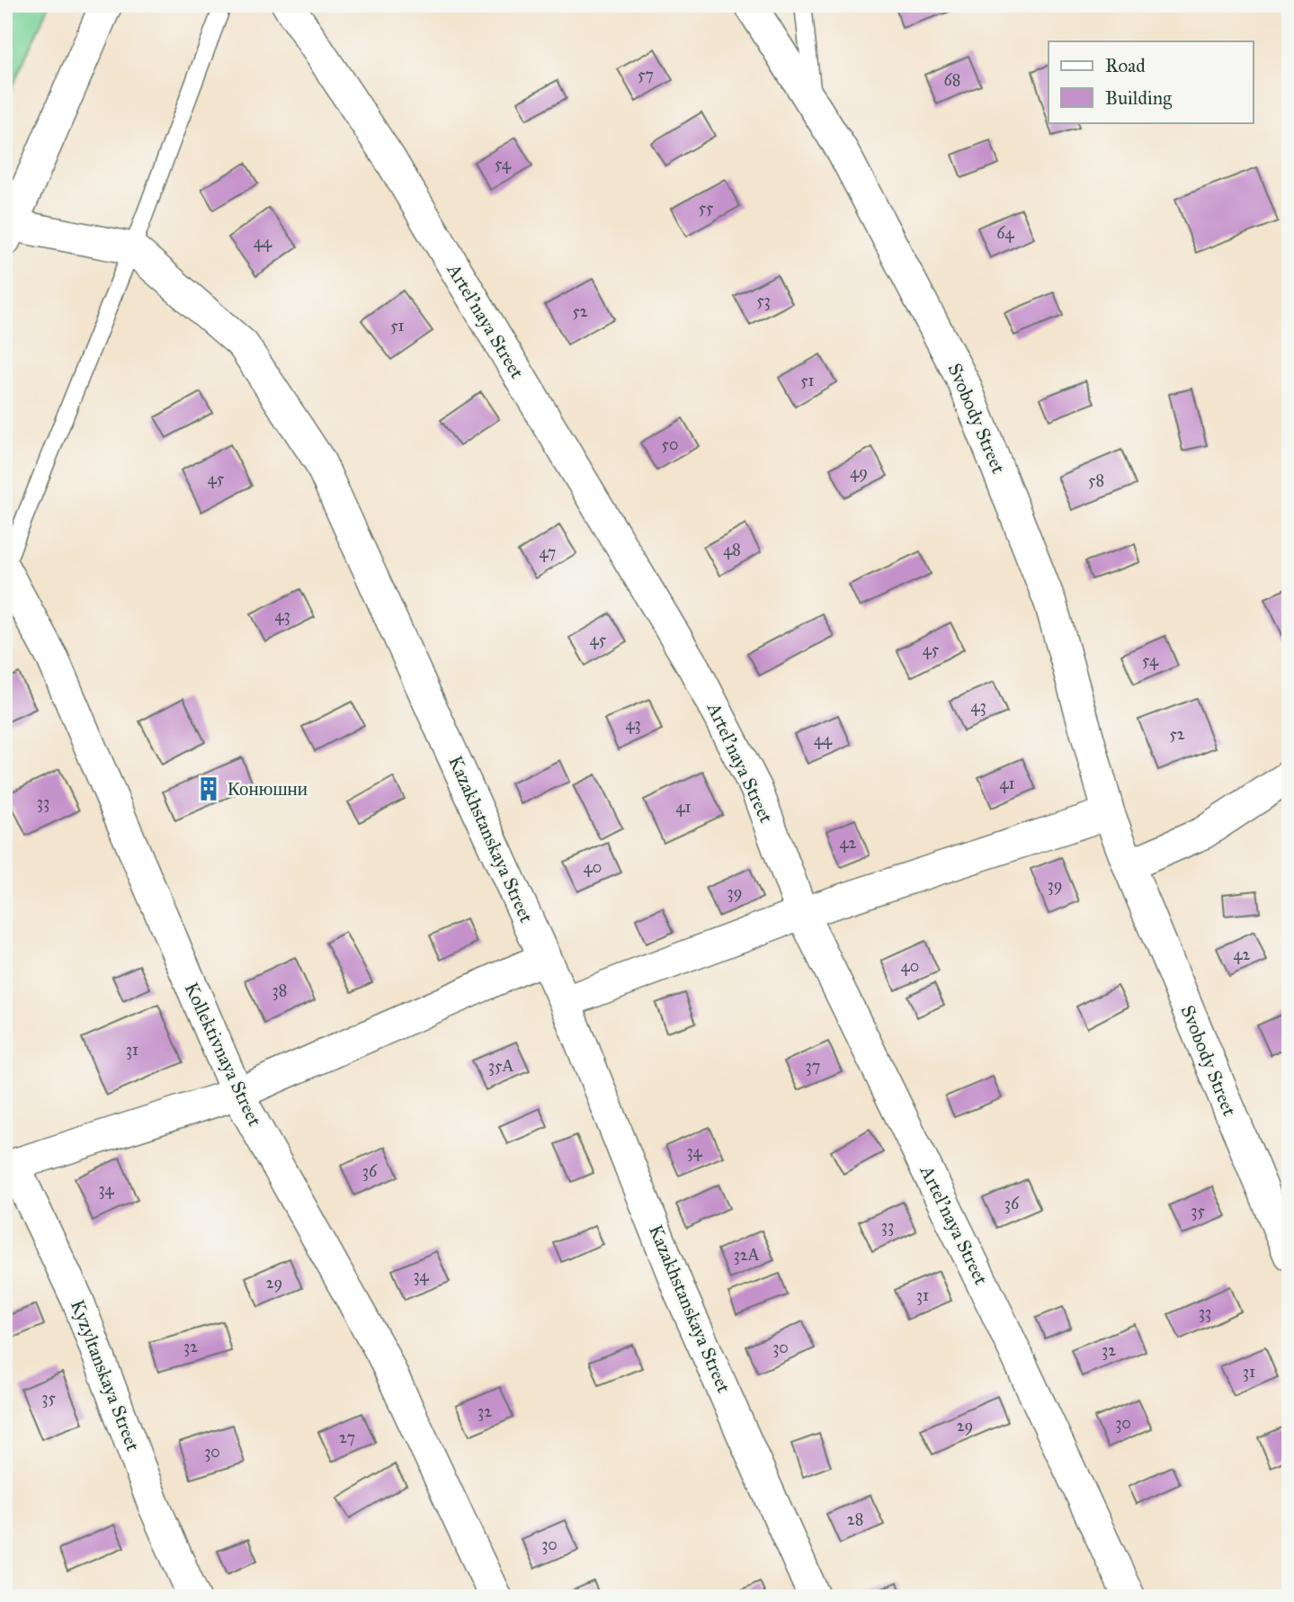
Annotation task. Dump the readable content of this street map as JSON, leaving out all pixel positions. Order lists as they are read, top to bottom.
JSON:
{
  "streets": {
    "street": [
      "Artel'naya Street",
      "Svobody Street",
      "Kazakhstanskaya Street",
      "Kollektivnaya Street",
      "Kyzyltanskaya Street"
    ]
  },
  "places": {
    "building": ["Конюшни"]
  },
  "house_numbers": [
    "57",
    "68",
    "54",
    "55",
    "64",
    "44",
    "53",
    "52",
    "51",
    "51",
    "50",
    "49",
    "45",
    "58",
    "48",
    "47",
    "43",
    "45",
    "45",
    "54",
    "43",
    "43",
    "52",
    "44",
    "41",
    "33",
    "41",
    "42",
    "40",
    "39",
    "39",
    "42",
    "40",
    "38",
    "31",
    "35А",
    "37",
    "34",
    "36",
    "34",
    "36",
    "35",
    "33",
    "32А",
    "34",
    "29",
    "31",
    "33",
    "32",
    "30",
    "32",
    "31",
    "35",
    "32",
    "30",
    "29",
    "27",
    "30",
    "28",
    "30"
  ],
  "legend": ["Road", "Building"]
}
